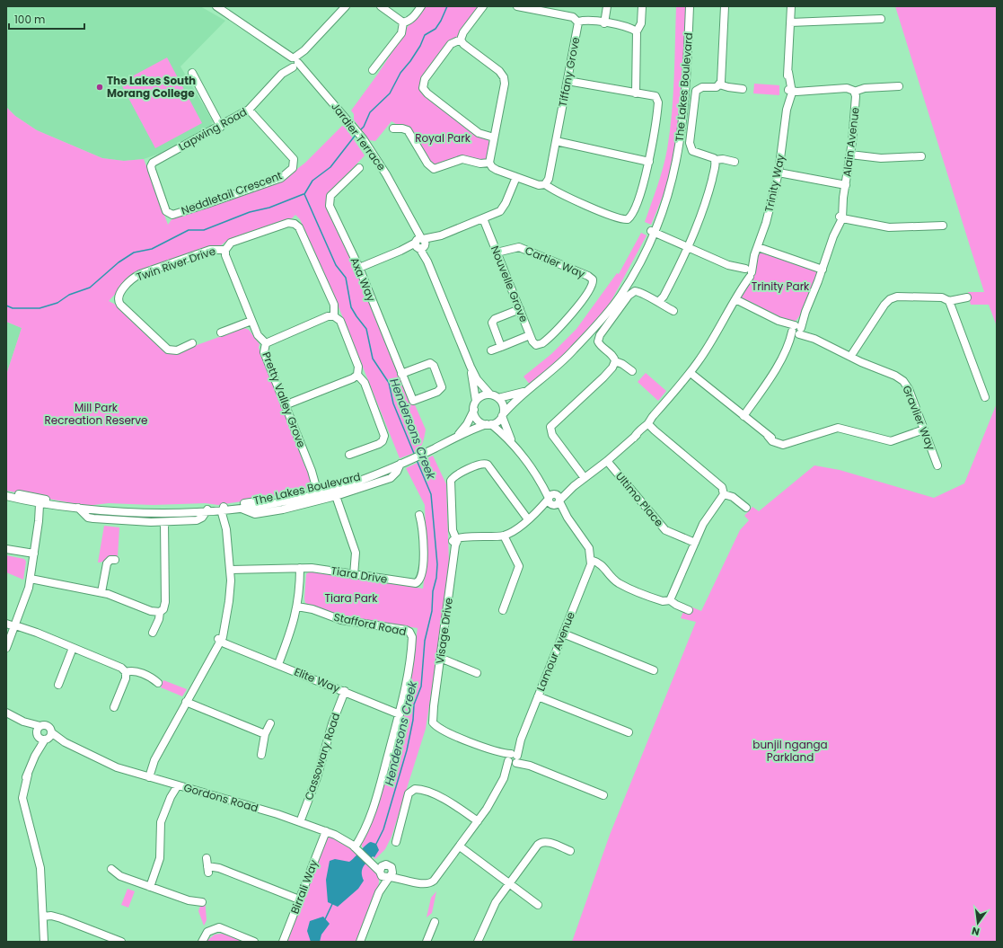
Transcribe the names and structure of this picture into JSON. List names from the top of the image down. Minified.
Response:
{"streets":{"street":["Tiffany Grove","The Lakes Boulevard","Lapwing Road","Jardier Terrace","Alain Avenue","Trinity Way","Neddletail Crescent","Cartier Way","Twin River Drive","Axa Way","Nouvelle Grove","Pretty Valley Grove","Gravlier Way","Ultimo Place","Tiara Drive","Stafford Road","Visage Drive","Lamour Avenue","Elite Way","Cassowary Road","Gordons Road","Birrali Way"]},"crossings":[["The Lakes Boulevard","Jardier Terrace"],["The Lakes Boulevard","Pretty Valley Grove"],["Lapwing Road","Jardier Terrace"],["Lapwing Road","Neddletail Crescent"],["Alain Avenue","Trinity Way"],["Alain Avenue","Gravlier Way"],["Trinity Way","Gravlier Way"],["Trinity Way","Ultimo Place"],["Trinity Way","Visage Drive"],["Cartier Way","Nouvelle Grove"],["Twin River Drive","Pretty Valley Grove"],["Stafford Road","Elite Way"],["Stafford Road","Gordons Road"],["Visage Drive","Lamour Avenue"],["Lamour Avenue","Gordons Road"],["Elite Way","Cassowary Road"],["Cassowary Road","Gordons Road"],["Gordons Road","Birrali Way"]],"water":["Hendersons Creek"],"parks":["Royal Park","Trinity Park","Mill Park Recreation Reserve","Tiara Park","bunjil nganga Parkland"],"places":["The Lakes South Morang College"],"scale_bar":"100 m","north":"bottom"}
